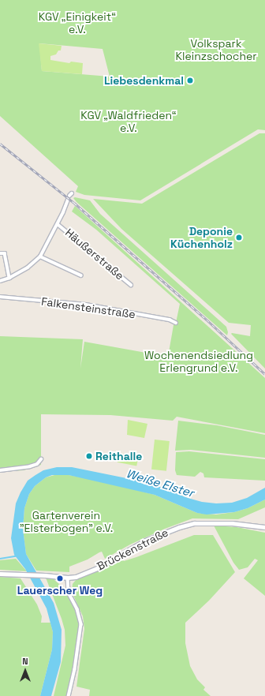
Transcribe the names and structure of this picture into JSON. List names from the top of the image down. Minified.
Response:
{"streets":{"main road":["Brückenstraße"],"street":["Häußerstraße","Falkensteinstraße"]},"water":["Weiße Elster"],"parks":["KGV „Einigkeit“ e.V.","Volkspark Kleinzschocher","KGV „Waldfrieden“ e.V.","Wochenendsiedlung Erlengrund e.V.","Gartenverein \"Elsterbogen\" e.V."],"places":["Liebesdenkmal","Deponie Küchenholz","Reithalle","Lauerscher Weg"],"north":"top"}
